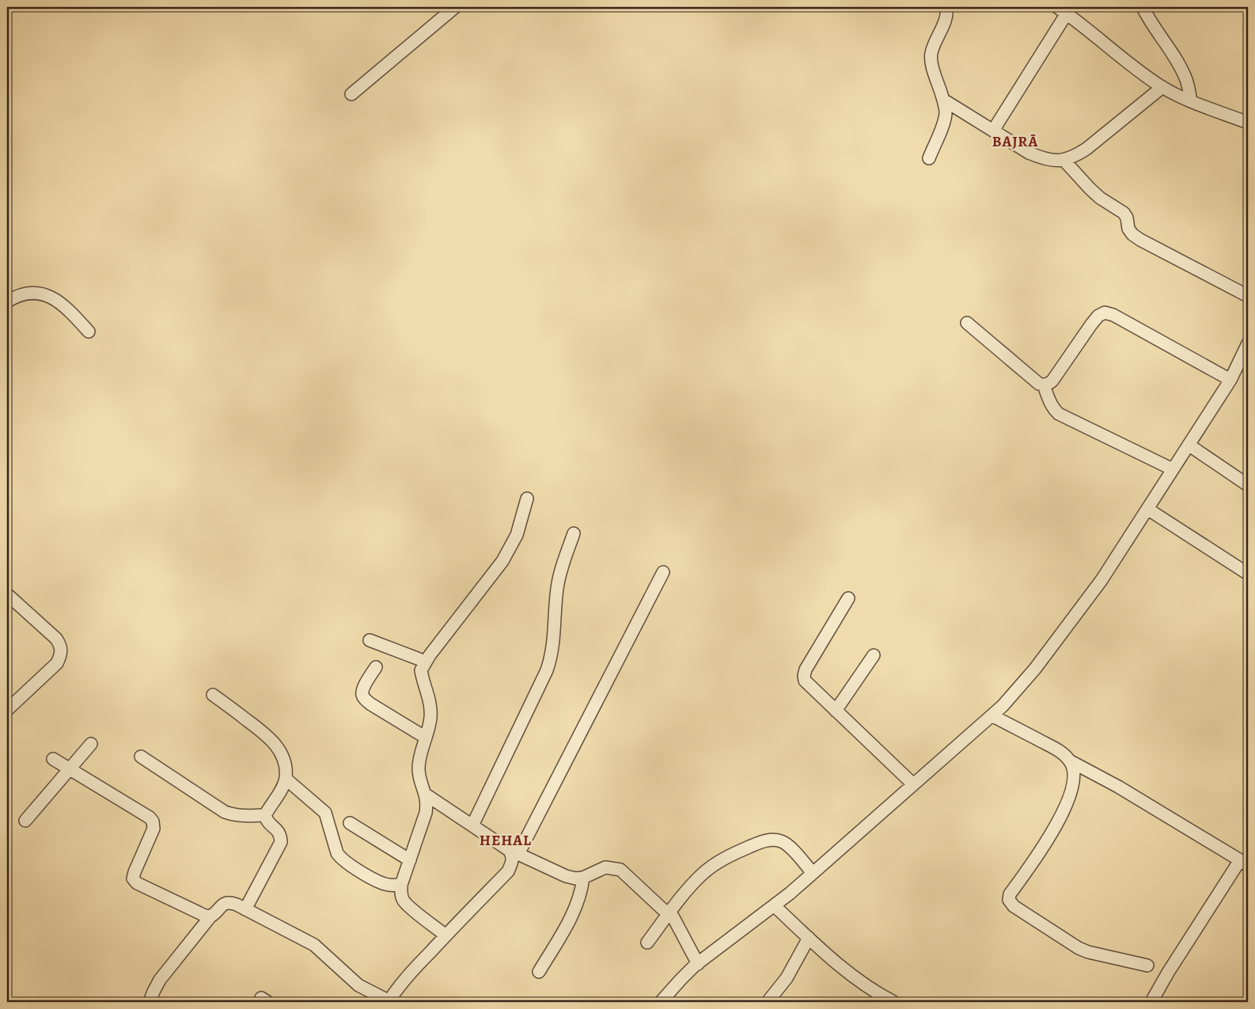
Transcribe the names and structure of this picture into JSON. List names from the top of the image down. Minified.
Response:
{"districts":["BAJRĀ","HEHAL"]}
